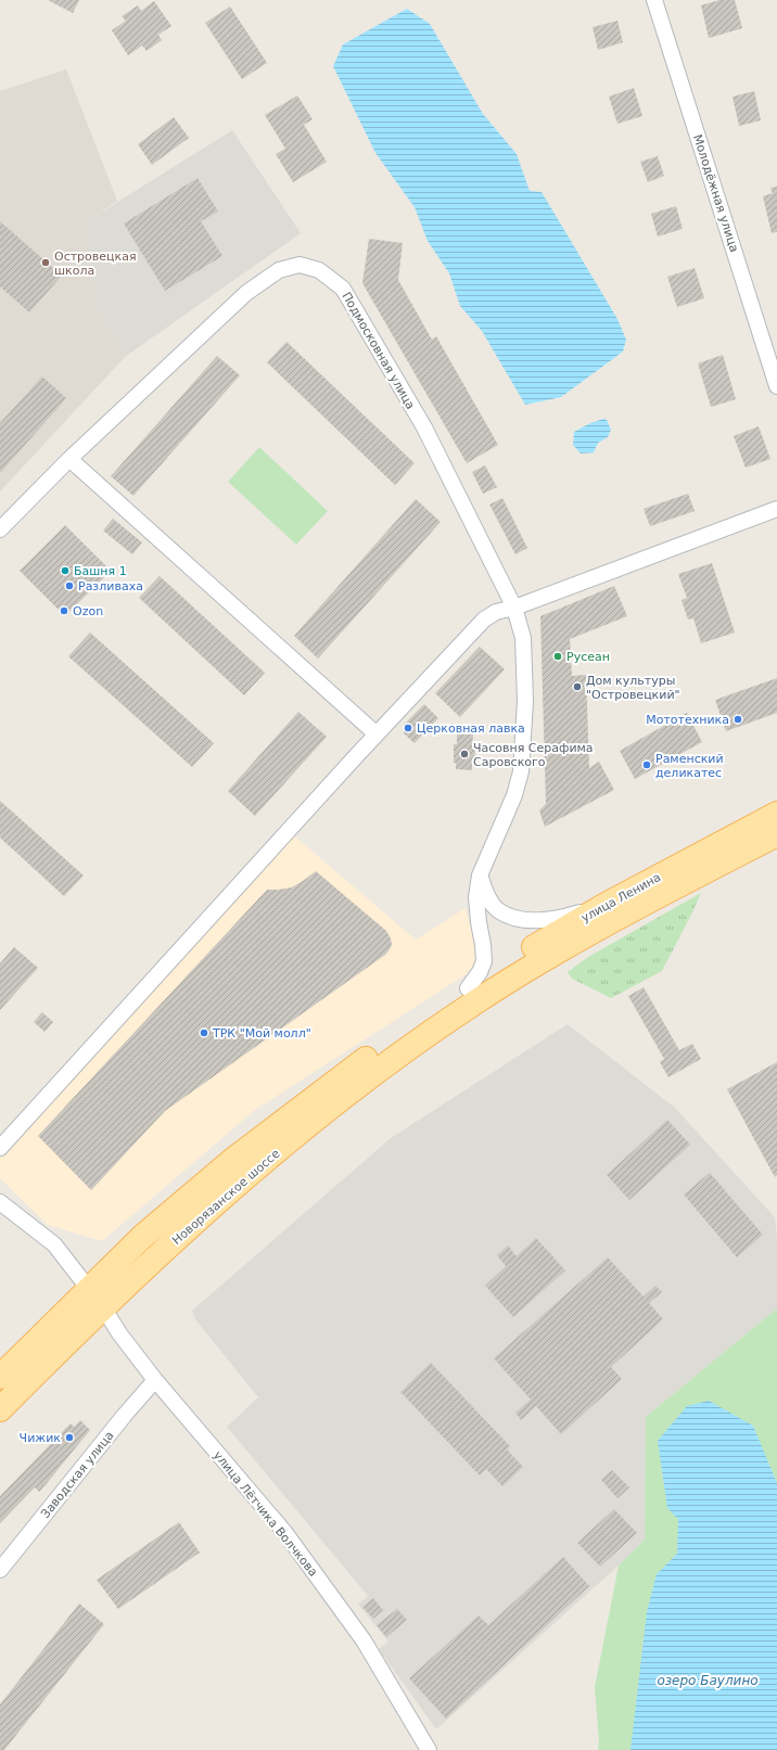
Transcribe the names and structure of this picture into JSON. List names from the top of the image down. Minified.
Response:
{"streets":{"main road":["улица Ленина","Новорязанское шоссе"],"street":["Молодёжная улица","Подмосковная улица","Заводская улица","улица Лётчика Волчкова"]},"crossings":[["Подмосковная улица","улица Ленина"],["Подмосковная улица","Новорязанское шоссе"],["улица Ленина","Новорязанское шоссе"],["Новорязанское шоссе","улица Лётчика Волчкова"],["Заводская улица","улица Лётчика Волчкова"]],"water":["озеро Баулино"],"places":["Островецкая школа","Башня 1","Разливаха","Ozon","Русеан","Дом культуры \"Островецкий\"","Мототехника","Церковная лавка","Часовня Серафима Саровского","Раменский деликатес","ТРК \"Мой молл\"","Чижик"]}
